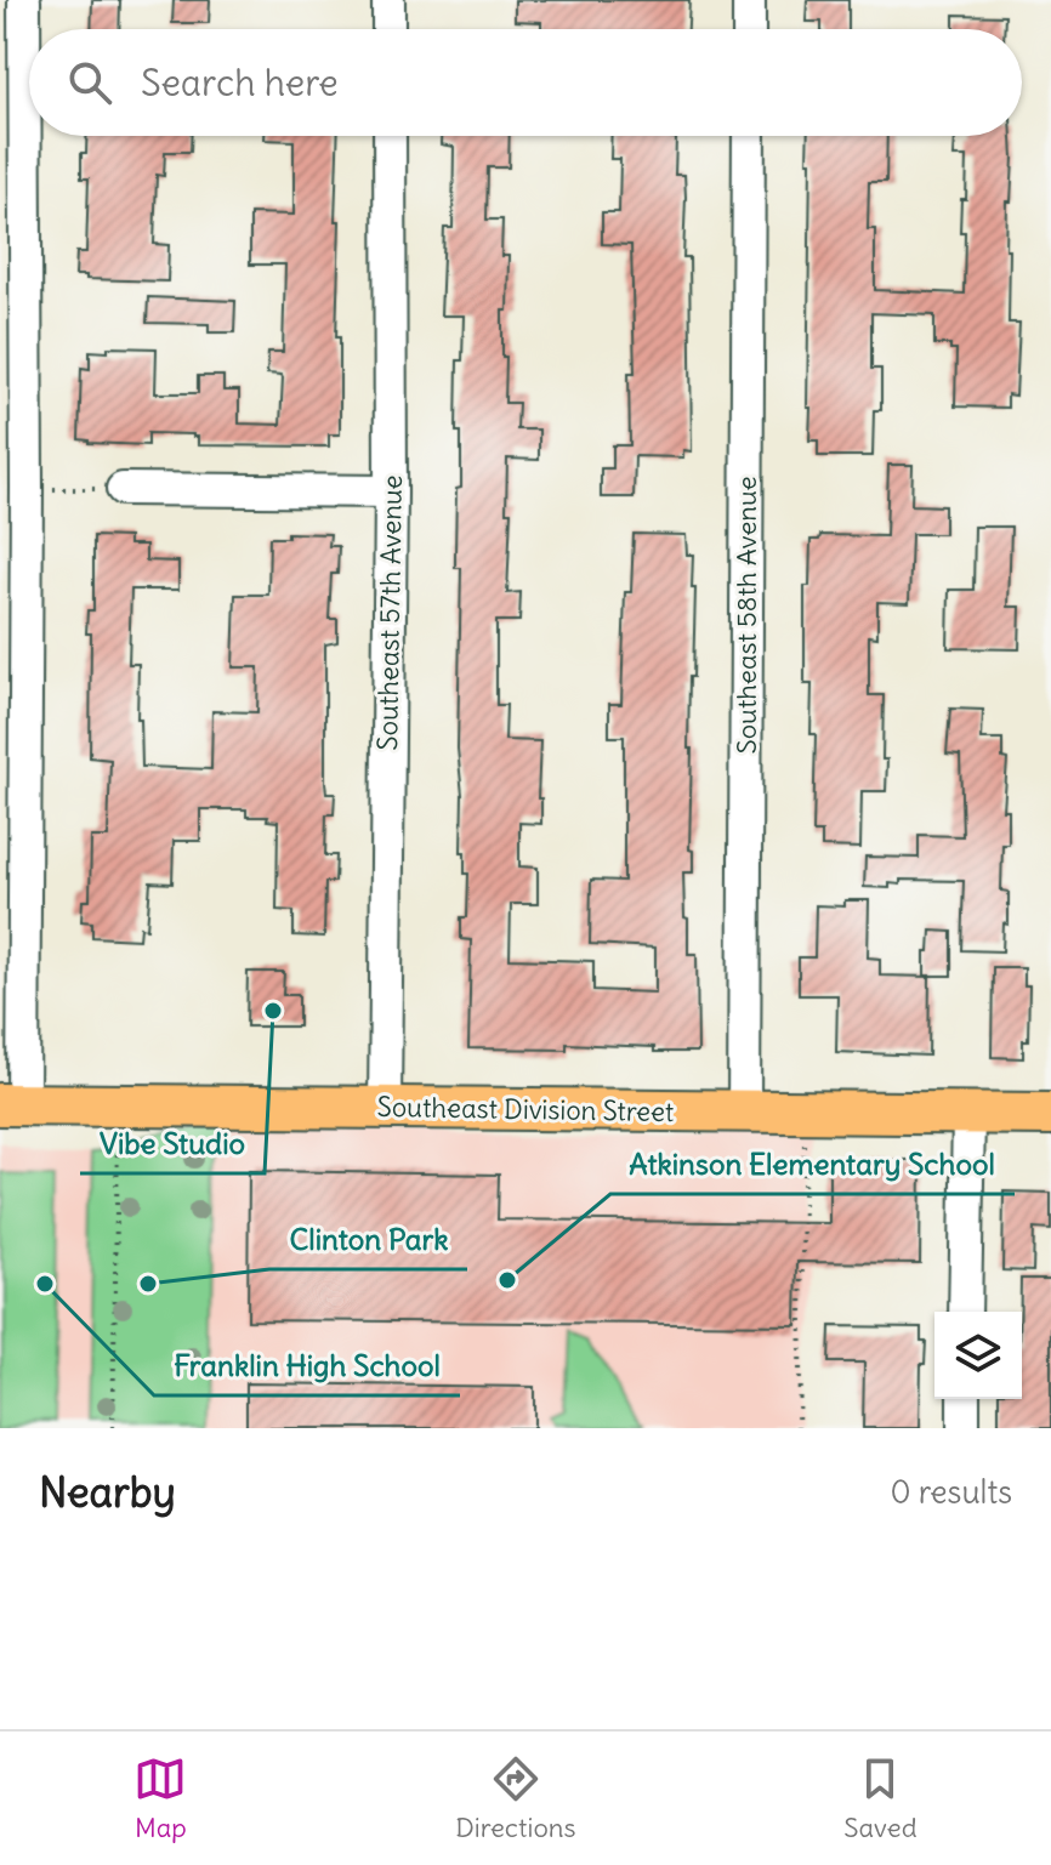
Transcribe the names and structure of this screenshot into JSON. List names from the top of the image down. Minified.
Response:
{"streets":{"main road":["Southeast Division Street"],"street":["Southeast 57th Avenue","Southeast 58th Avenue"]},"crossings":[["Southeast 57th Avenue","Southeast Division Street"],["Southeast 58th Avenue","Southeast Division Street"]],"places":["Vibe Studio","Atkinson Elementary School","Franklin High School","Clinton Park"],"page":{"search":"Search here","heading":["Nearby","0 results"],"nav":["Map","Directions","Saved"]}}
